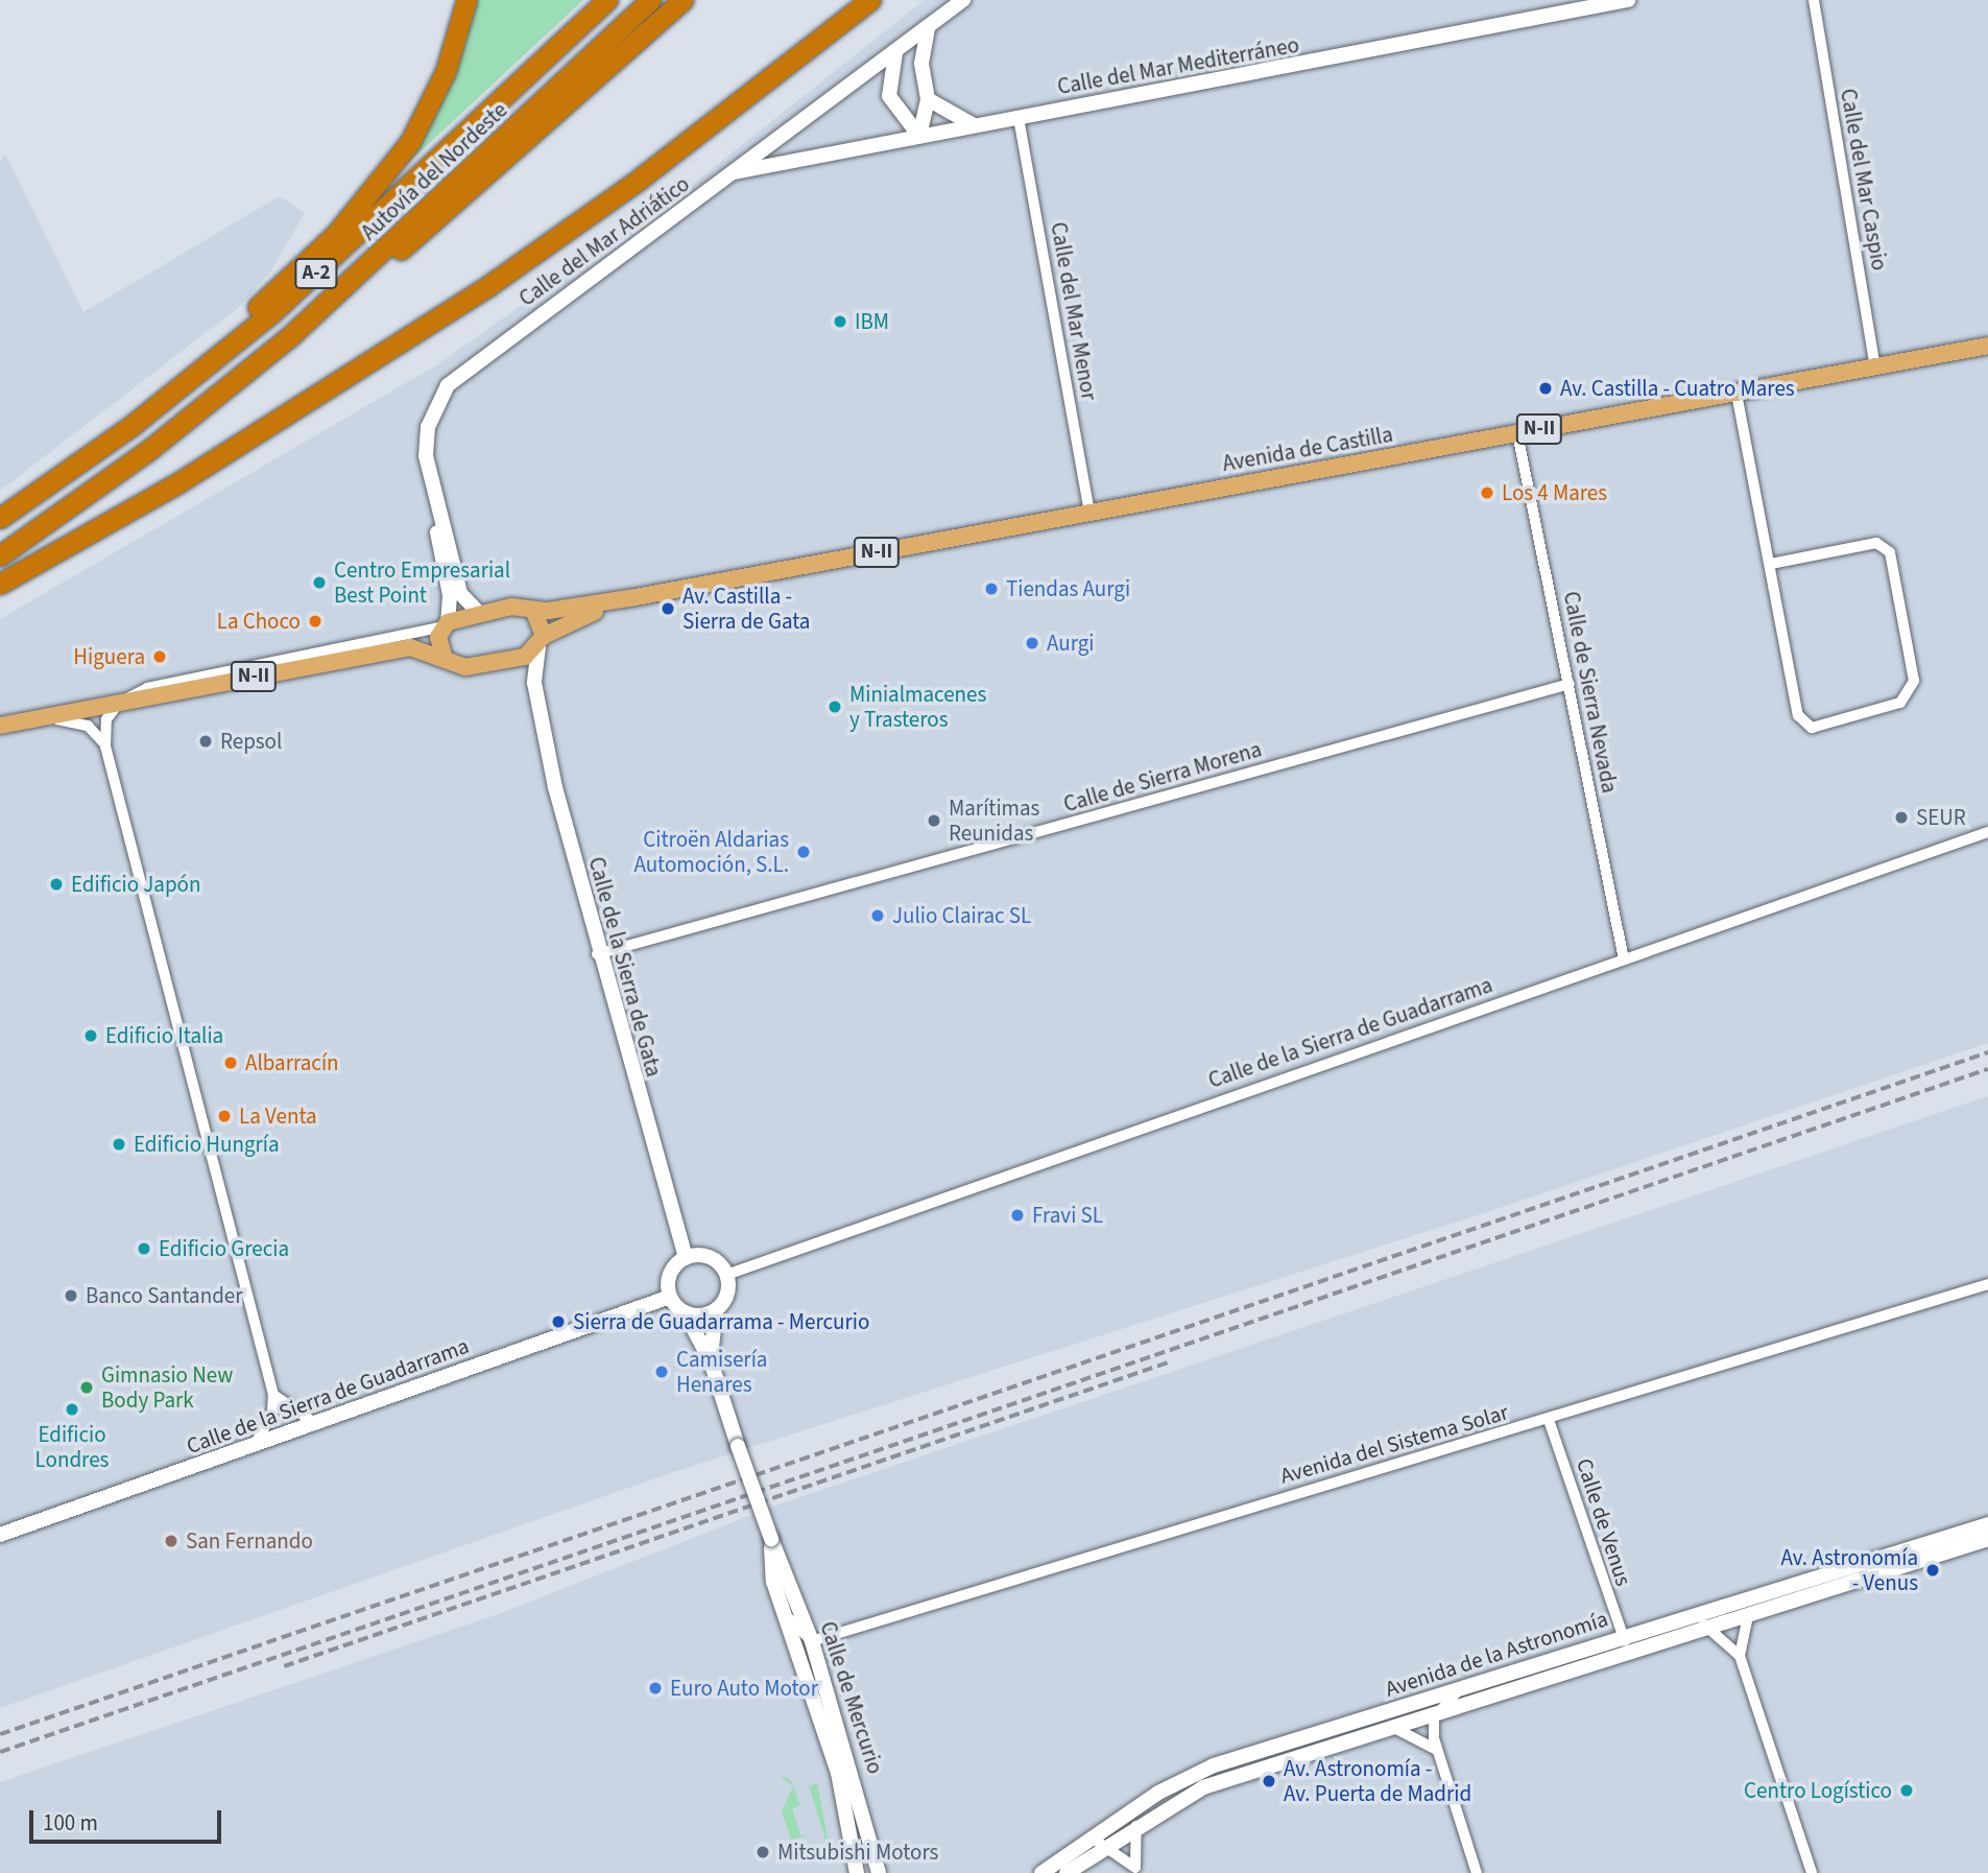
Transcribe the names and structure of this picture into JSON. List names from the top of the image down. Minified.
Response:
{"streets":{"highway":["Autovía del Nordeste","A-2"],"main road":["N-II","Avenida de Castilla"],"street":["Calle del Mar Mediterráneo","Calle del Mar Caspio","Calle del Mar Adriático","Calle del Mar Menor","Calle de Sierra Nevada","Calle de Sierra Morena","Calle de la Sierra de Gata","Calle de la Sierra de Guadarrama","Avenida del Sistema Solar","Calle de Venus","Avenida de la Astronomía","Calle de Mercurio"]},"crossings":[["Calle del Mar Mediterráneo","Calle del Mar Adriático"],["Calle del Mar Mediterráneo","Calle del Mar Menor"],["Calle del Mar Caspio","Avenida de Castilla"],["Calle del Mar Adriático","N-II"],["Calle del Mar Menor","Avenida de Castilla"],["N-II","Avenida de Castilla"],["N-II","Calle de la Sierra de Gata"],["Avenida de Castilla","Calle de Sierra Nevada"],["Avenida de Castilla","Calle de la Sierra de Gata"],["Calle de Sierra Nevada","Calle de Sierra Morena"],["Calle de Sierra Nevada","Calle de la Sierra de Guadarrama"],["Calle de Sierra Morena","Calle de la Sierra de Gata"],["Calle de la Sierra de Gata","Calle de la Sierra de Guadarrama"],["Avenida del Sistema Solar","Calle de Venus"],["Avenida del Sistema Solar","Calle de Mercurio"],["Calle de Venus","Avenida de la Astronomía"]],"places":["IBM","Av. Castilla - Cuatro Mares","Los 4 Mares","Centro Empresarial Best Point","Tiendas Aurgi","Av. Castilla - Sierra de Gata","La Choco","Aurgi","Higuera","Minialmacenes y Trasteros","Repsol","SEUR","Marítimas Reunidas","Citroën Aldarias Automoción, S.L.","Edificio Japón","Julio Clairac SL","Edificio Italia","Albarracín","La Venta","Edificio Hungría","Fravi SL","Edificio Grecia","Banco Santander","Sierra de Guadarrama - Mercurio","Camisería Henares","Gimnasio New Body Park","Edificio Londres","San Fernando","Av. Astronomía - Venus","Euro Auto Motor","Av. Astronomía - Av. Puerta de Madrid","Centro Logístico","Mitsubishi Motors"],"scale_bar":"100 m"}
